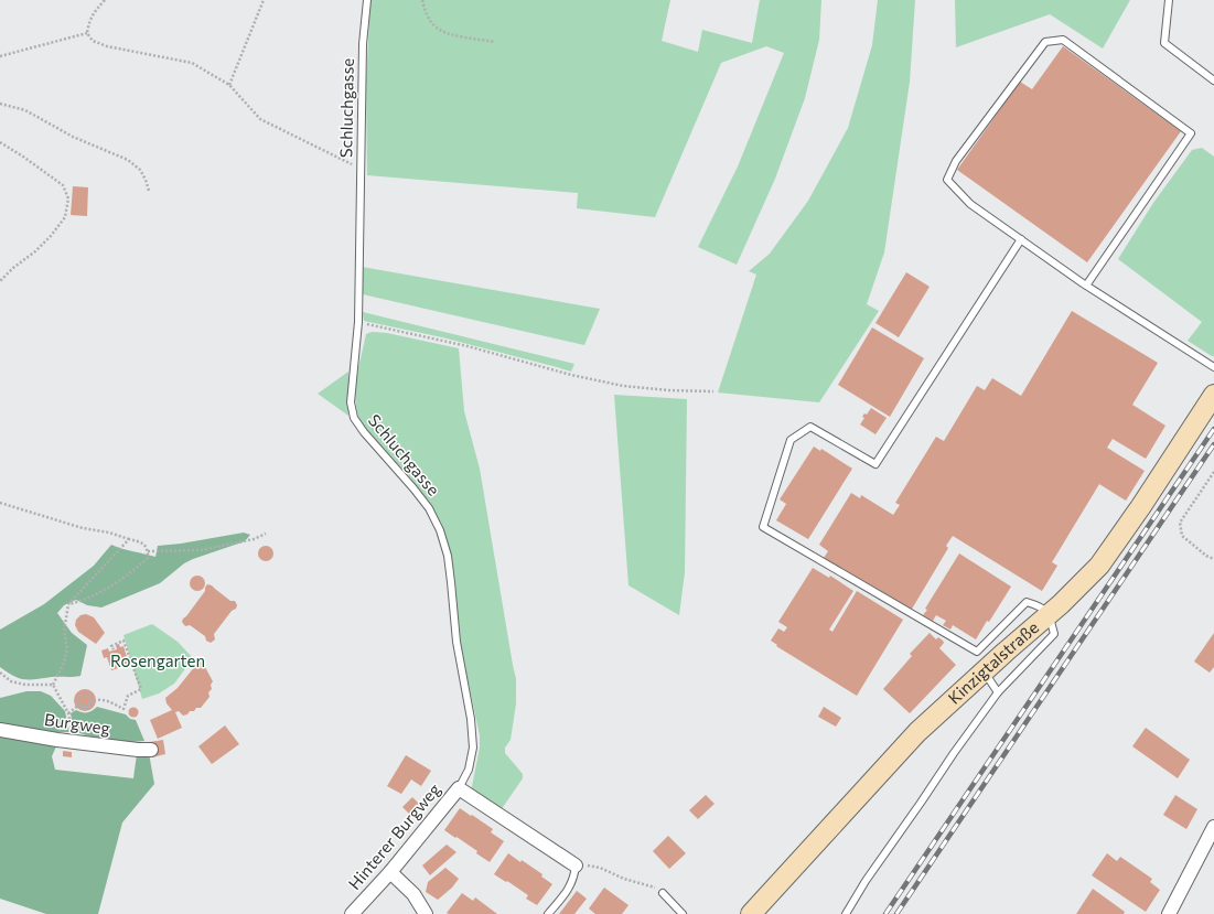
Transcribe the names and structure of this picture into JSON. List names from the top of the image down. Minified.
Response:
{"streets":{"main road":["Kinzigtalstraße"],"street":["Burgweg","Hinterer Burgweg"],"lane":["Schluchgasse"]},"crossings":[["Schluchgasse","Hinterer Burgweg"]],"parks":["Rosengarten"]}
